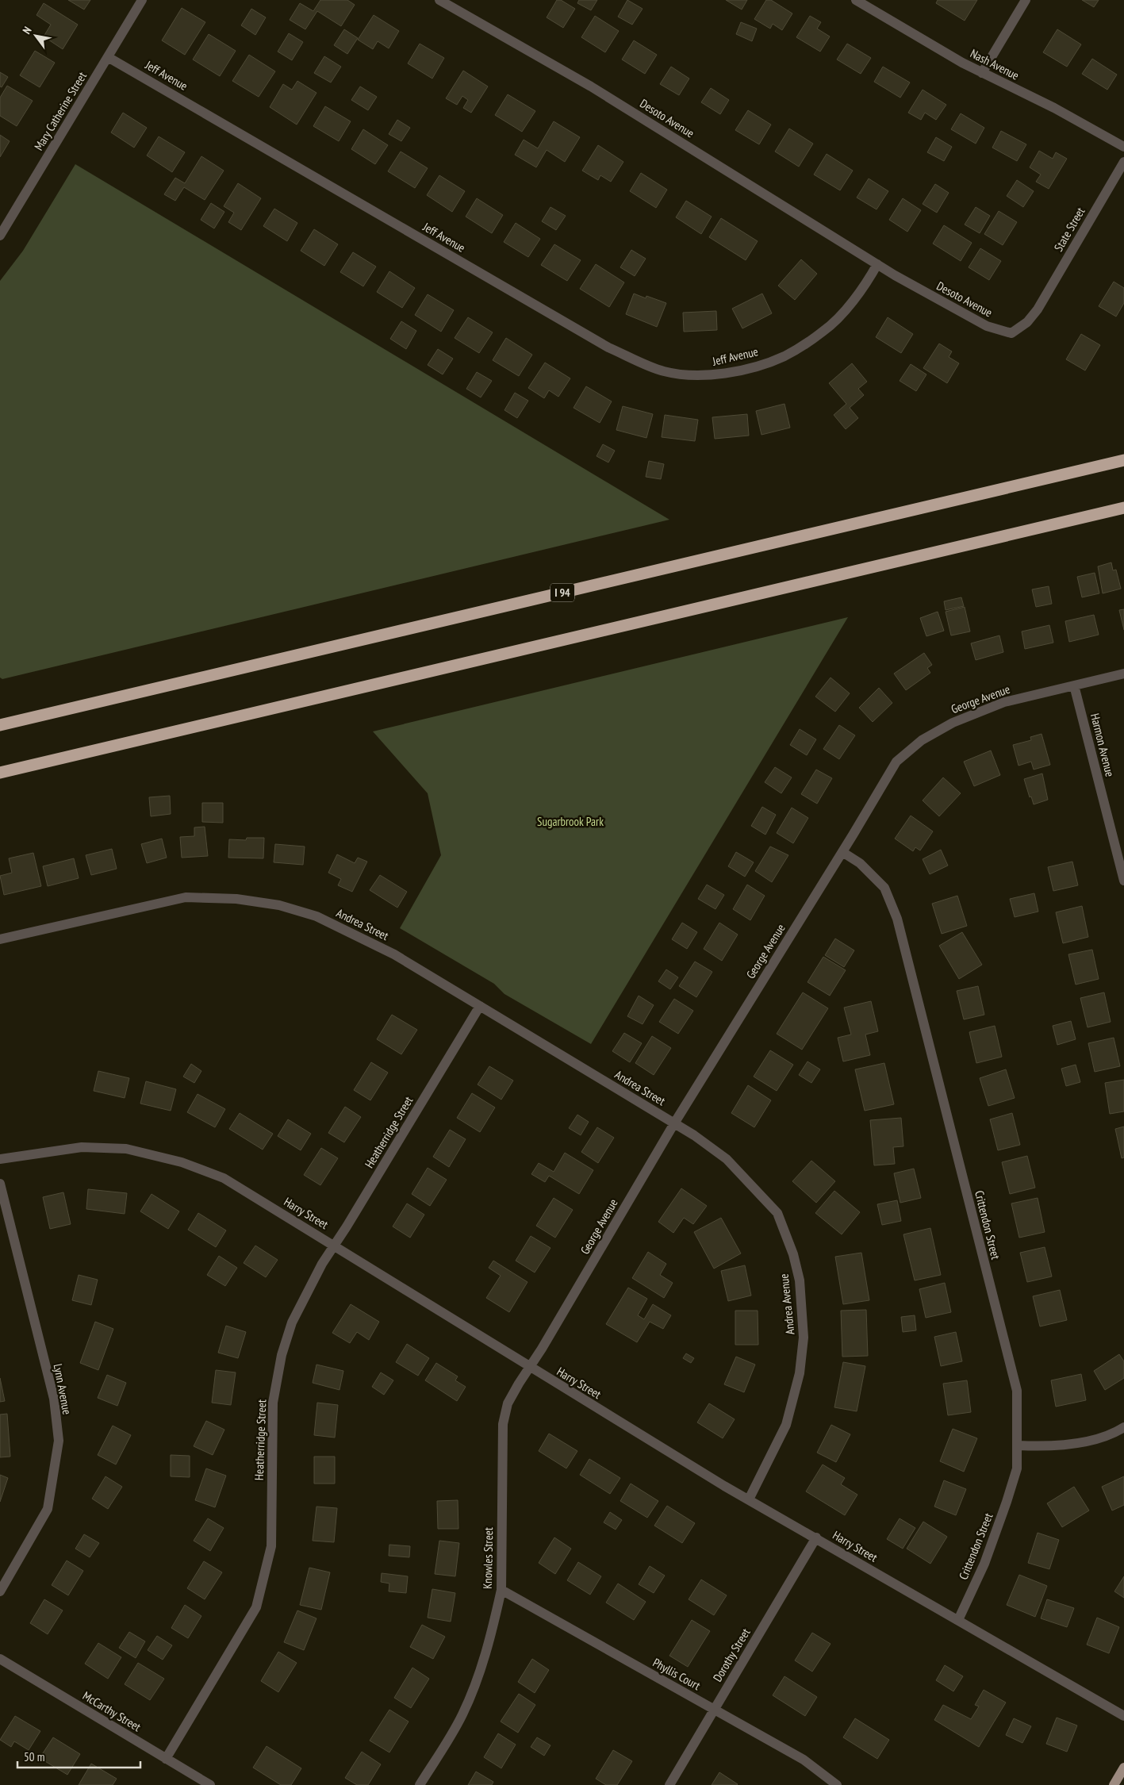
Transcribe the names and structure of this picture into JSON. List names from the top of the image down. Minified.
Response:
{"streets":{"highway":["I 94"],"street":["Nash Avenue","Jeff Avenue","Mary Catherine Street","Desoto Avenue","State Street","George Avenue","Harmon Avenue","Andrea Street","Heatherridge Street","Harry Street","Crittendon Street","Andrea Avenue","Lynn Avenue","Knowles Street","Dorothy Street","Phyllis Court","McCarthy Street"]},"crossings":[["Jeff Avenue","Mary Catherine Street"],["Jeff Avenue","Desoto Avenue"],["Desoto Avenue","State Street"],["George Avenue","Harmon Avenue"],["George Avenue","Andrea Street"],["George Avenue","Harry Street"],["George Avenue","Crittendon Street"],["George Avenue","Andrea Avenue"],["George Avenue","Knowles Street"],["Andrea Street","Heatherridge Street"],["Andrea Street","Andrea Avenue"],["Heatherridge Street","Harry Street"],["Heatherridge Street","McCarthy Street"],["Harry Street","Crittendon Street"],["Harry Street","Andrea Avenue"],["Harry Street","Knowles Street"],["Harry Street","Dorothy Street"],["Knowles Street","Phyllis Court"],["Dorothy Street","Phyllis Court"]],"parks":["Sugarbrook Park"],"scale_bar":"50 m","north":"top left"}
